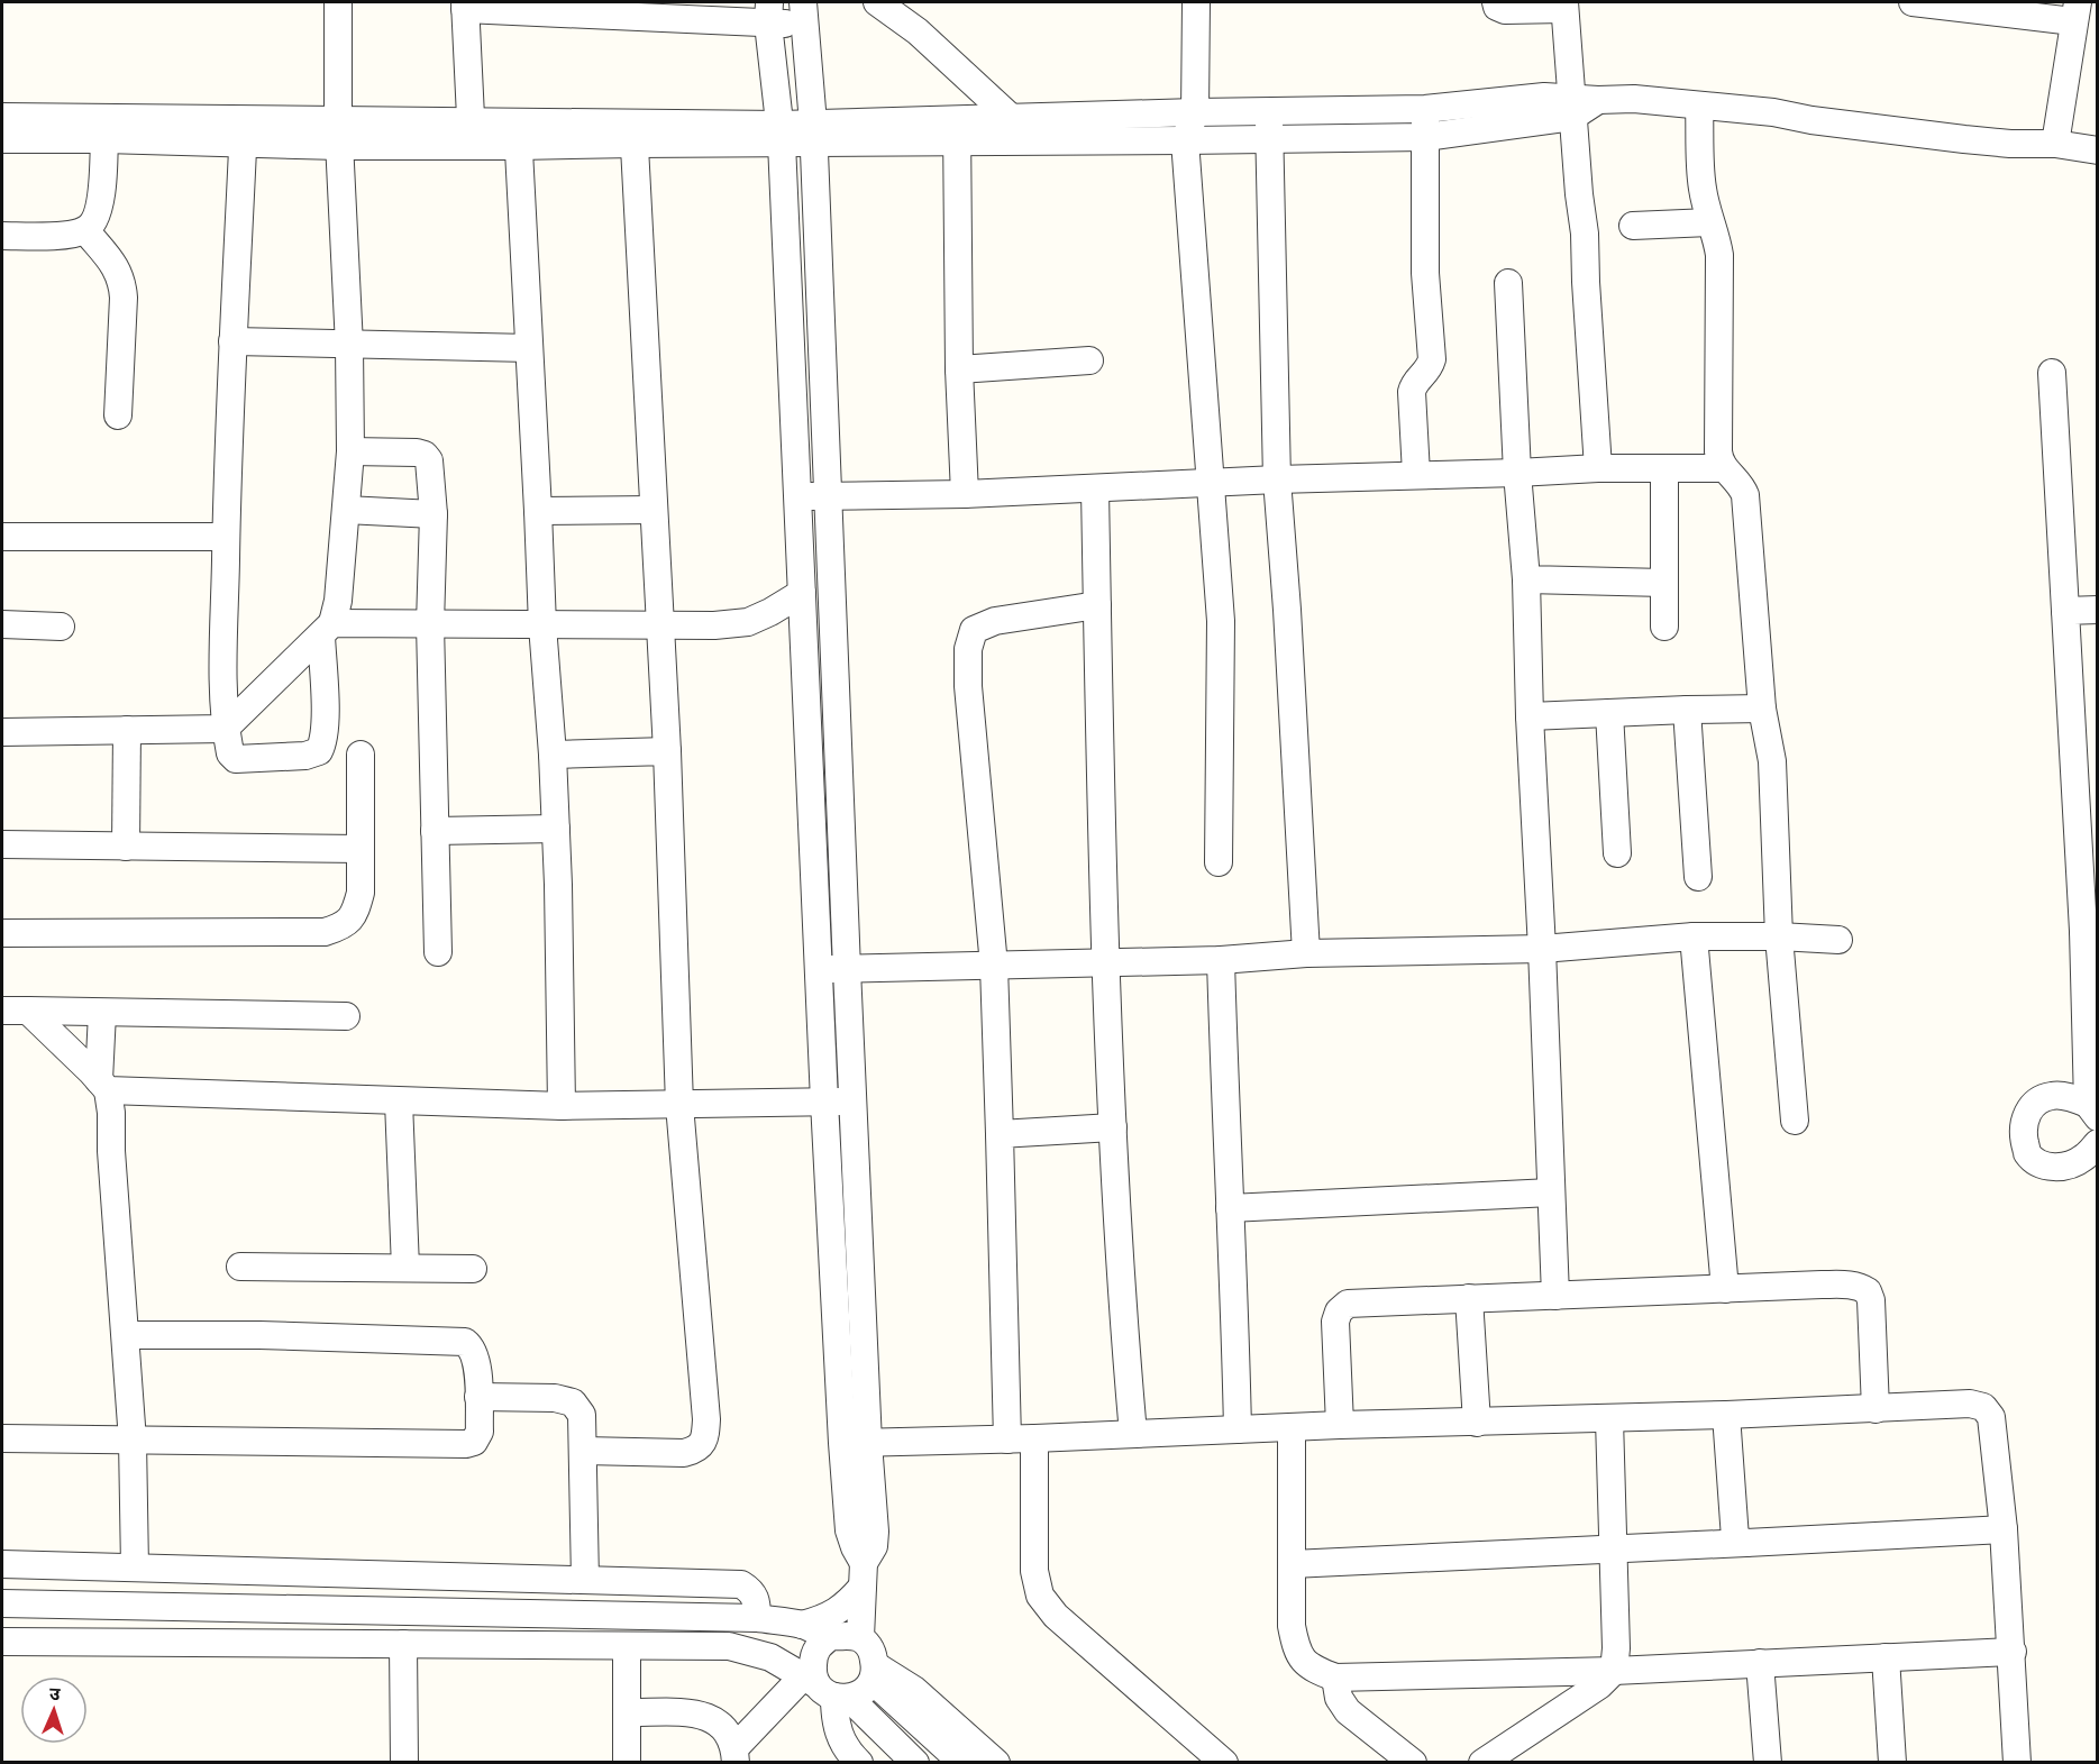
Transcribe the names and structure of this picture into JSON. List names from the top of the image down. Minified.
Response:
{"north":"top"}
